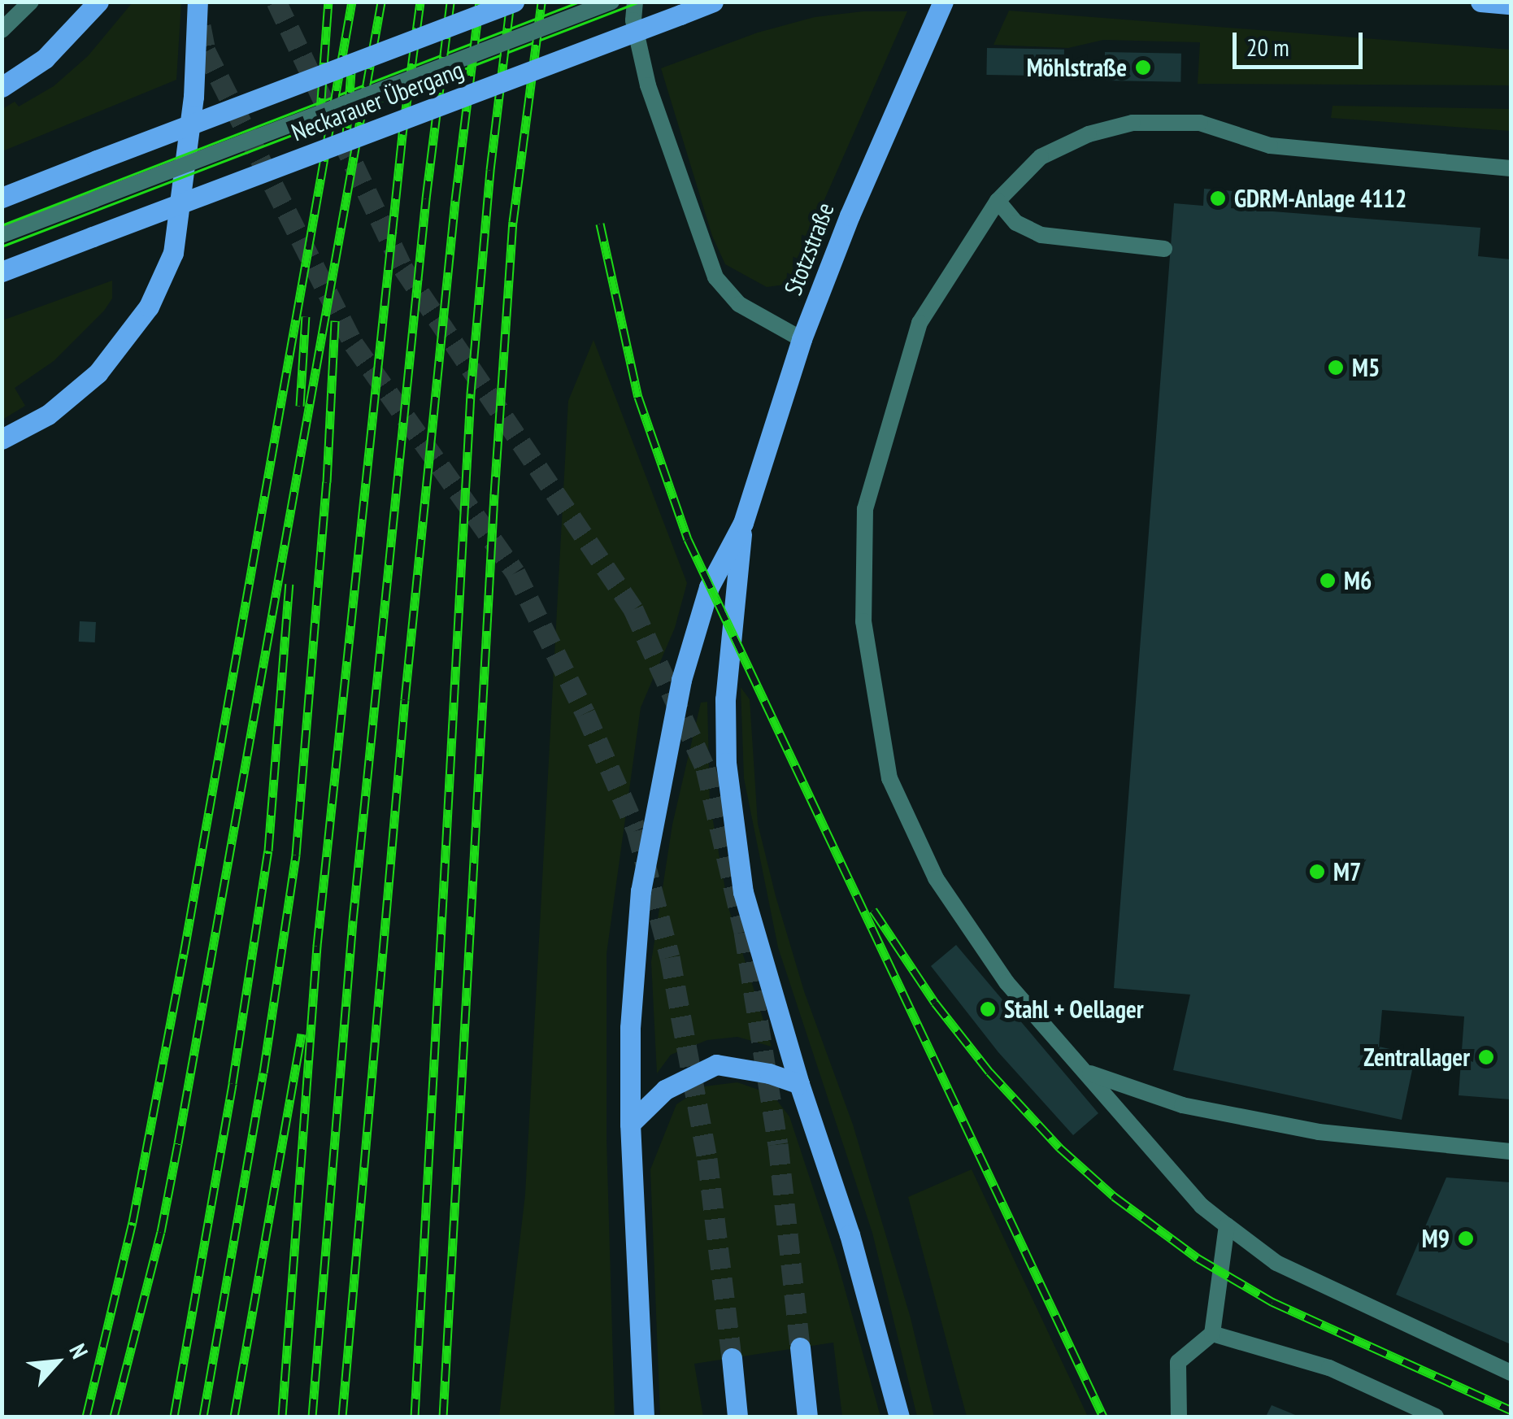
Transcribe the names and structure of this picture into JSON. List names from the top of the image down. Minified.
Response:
{"streets":{"main road":["Neckarauer Übergang","Stotzstraße"]},"places":["Möhlstraße","GDRM-Anlage 4112","M5","M6","M7","Stahl + Oellager","Zentrallager","M9"],"scale_bar":"20 m","north":"top right"}
